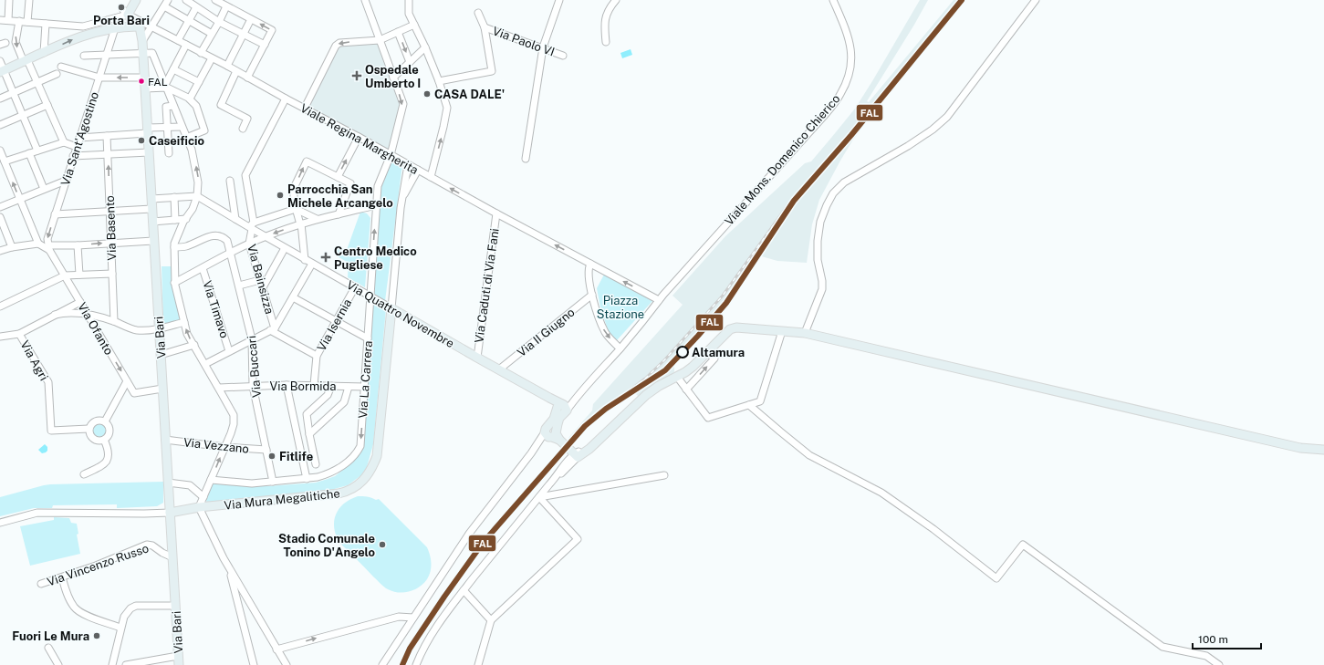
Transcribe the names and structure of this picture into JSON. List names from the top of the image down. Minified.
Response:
{"streets":{"main road":["Via Quattro Novembre","Via Bari","Via Mura Megalitiche"],"street":["Via Paolo VI","Via Sant'Agostino","Viale Regina Margherita","Viale Mons. Domenico Chierico","Via Basento","Via Bainsizza","Via Caduti di Via Fani","Via Timavo","Via Isernia","Via Ofanto","Via II Giugno","Via Agri","Via Buccari","Via La Carrera","Via Bormida","Via Vezzano","Via Vincenzo Russo"]},"crossings":[["Via Sant'Agostino","Via Ofanto"],["Viale Regina Margherita","Via Caduti di Via Fani"],["Viale Regina Margherita","Via La Carrera"],["Viale Regina Margherita","Via Mura Megalitiche"],["Viale Mons. Domenico Chierico","Via Quattro Novembre"],["Via Bainsizza","Via Quattro Novembre"],["Via Caduti di Via Fani","Via Quattro Novembre"],["Via Quattro Novembre","Via Isernia"],["Via Quattro Novembre","Via II Giugno"],["Via Quattro Novembre","Via La Carrera"],["Via Quattro Novembre","Via Mura Megalitiche"],["Via Isernia","Via Bormida"],["Via Ofanto","Via Bari"],["Via Bari","Via Vezzano"],["Via Bari","Via Mura Megalitiche"],["Via Bari","Via Vincenzo Russo"],["Via Buccari","Via La Carrera"],["Via Buccari","Via Bormida"],["Via Buccari","Via Vezzano"],["Via La Carrera","Via Bormida"]],"one_way":["Via Ofanto"],"parks":["Piazza Stazione"],"places":{"other":["Porta Bari","FAL","CASA DALE'","Caseificio","Parrocchia San Michele Arcangelo","Altamura","Fitlife","Stadio Comunale Tonino D'Angelo","Fuori Le Mura"],"health":["Ospedale Umberto I","Centro Medico Pugliese"]},"lines":["transit line FAL"],"scale_bar":"100 m"}
